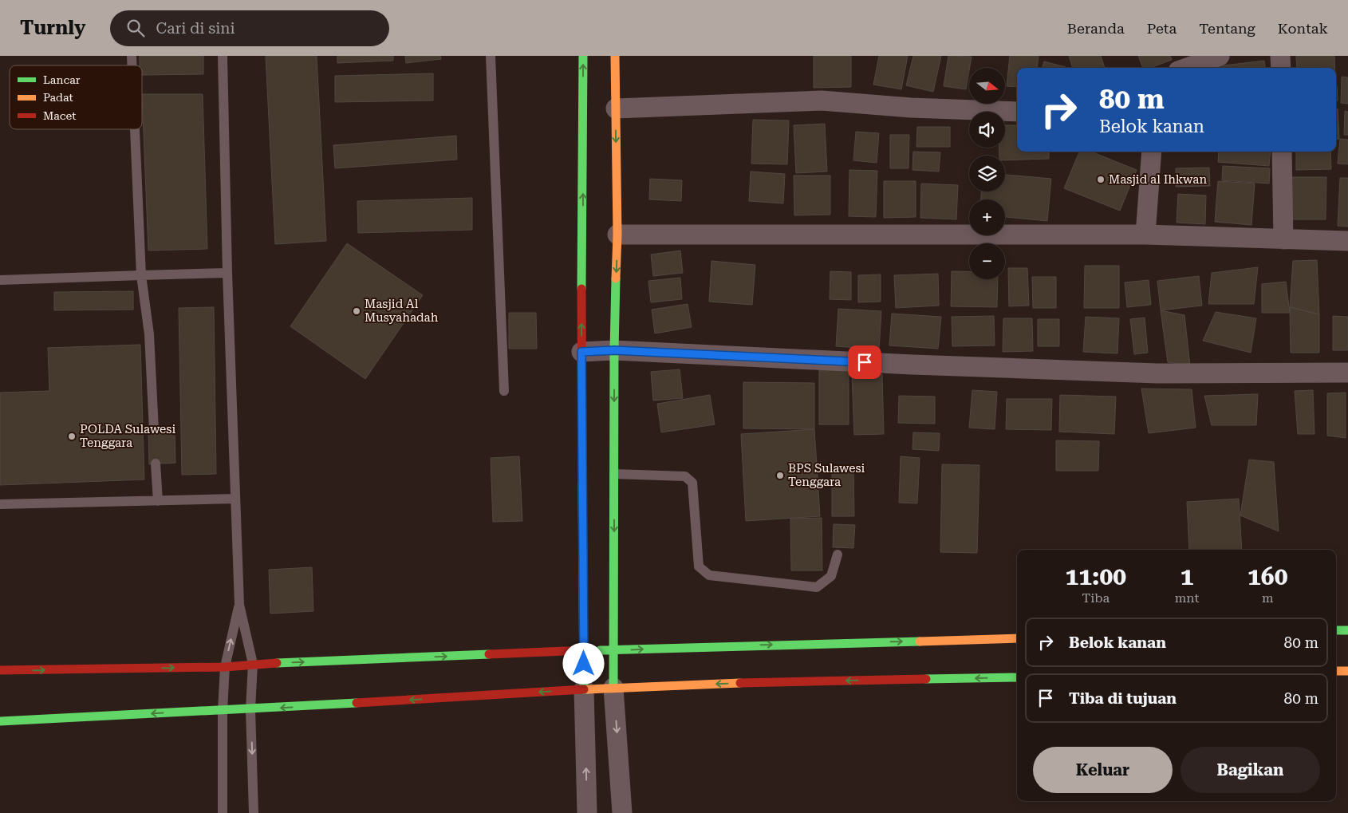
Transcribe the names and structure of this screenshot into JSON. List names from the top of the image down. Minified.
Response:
{"places":["Masjid al Ihkwan","Masjid Al Musyahadah","POLDA Sulawesi Tenggara","BPS Sulawesi Tenggara"],"legend":["Lancar","Padat","Macet"],"north":"right","page":{"header":"Turnly","search":"Cari di sini","nav":["Beranda","Peta","Tentang","Kontak"],"map_buttons":["+","−"],"turn":["80 m","Belok kanan"],"eta":["11:00","Tiba","1","mnt","160","m"],"list":[{"name":"Belok kanan","value":"80 m"},{"name":"Tiba di tujuan","value":"80 m"}],"buttons":["Keluar","Bagikan"]}}
